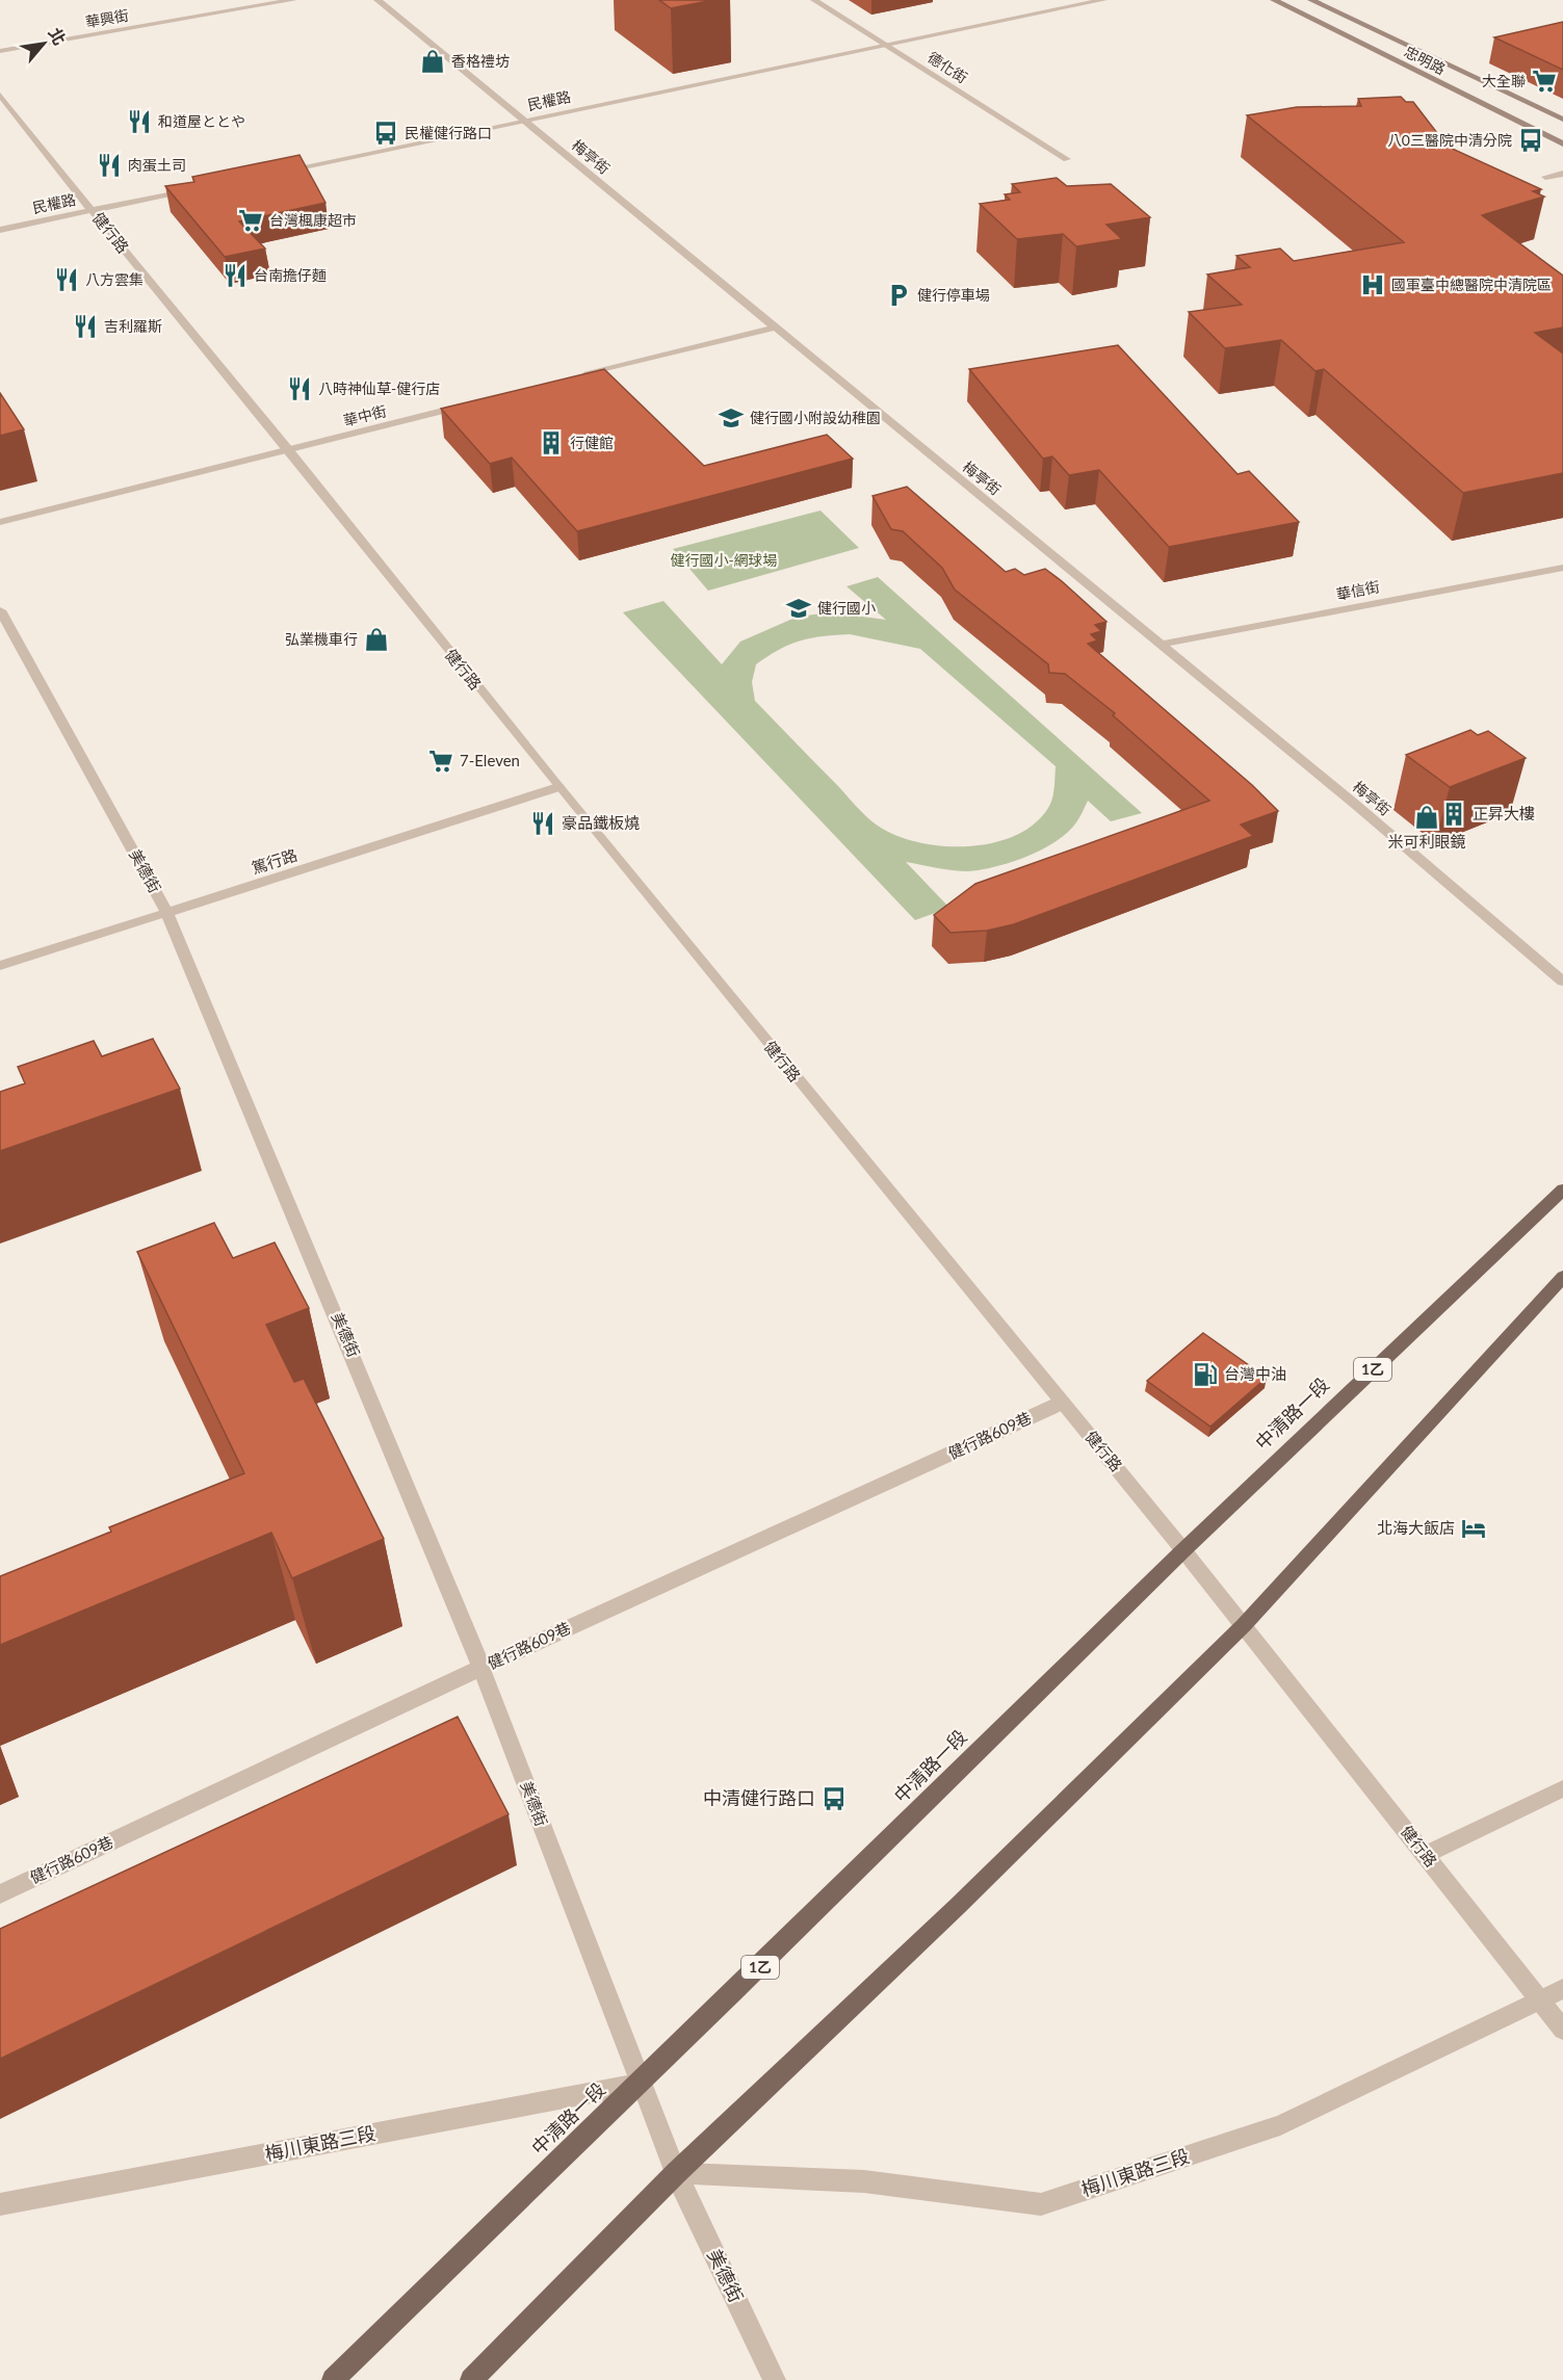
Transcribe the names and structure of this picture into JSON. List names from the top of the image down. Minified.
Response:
{"streets":{"main road":["忠明路","1乙","中清路一段"],"street":["華興街","德化街","民權路","梅亭街","健行路","華中街","華信街","篤行路","美德街","健行路609巷","梅川東路三段"]},"crossings":[["德化街","民權路"],["民權路","梅亭街"],["民權路","健行路"],["梅亭街","華信街"],["健行路","華中街"],["健行路","篤行路"],["健行路","中清路一段"],["健行路","健行路609巷"],["健行路","梅川東路三段"],["篤行路","美德街"],["美德街","中清路一段"],["美德街","健行路609巷"],["美德街","梅川東路三段"],["中清路一段","梅川東路三段"]],"parks":["健行國小-網球場"],"places":{"shop":["香格禮坊","弘業機車行","米可利眼鏡"],"supermarket":["大全聯","台灣楓康超市","7-Eleven"],"restaurant":["和道屋ととや","肉蛋土司","台南擔仔麵","八方雲集","吉利羅斯","八時神仙草-健行店","豪品鐵板燒"],"bus stop":["民權健行路口","八0三醫院中清分院","中清健行路口"],"hospital":["國軍臺中總醫院中清院區"],"parking":["健行停車場"],"school or university":["健行國小附設幼稚園","健行國小"],"building":["行健館","正昇大樓"],"fuel station":["台灣中油"],"hotel":["北海大飯店"]},"north":"top right"}
